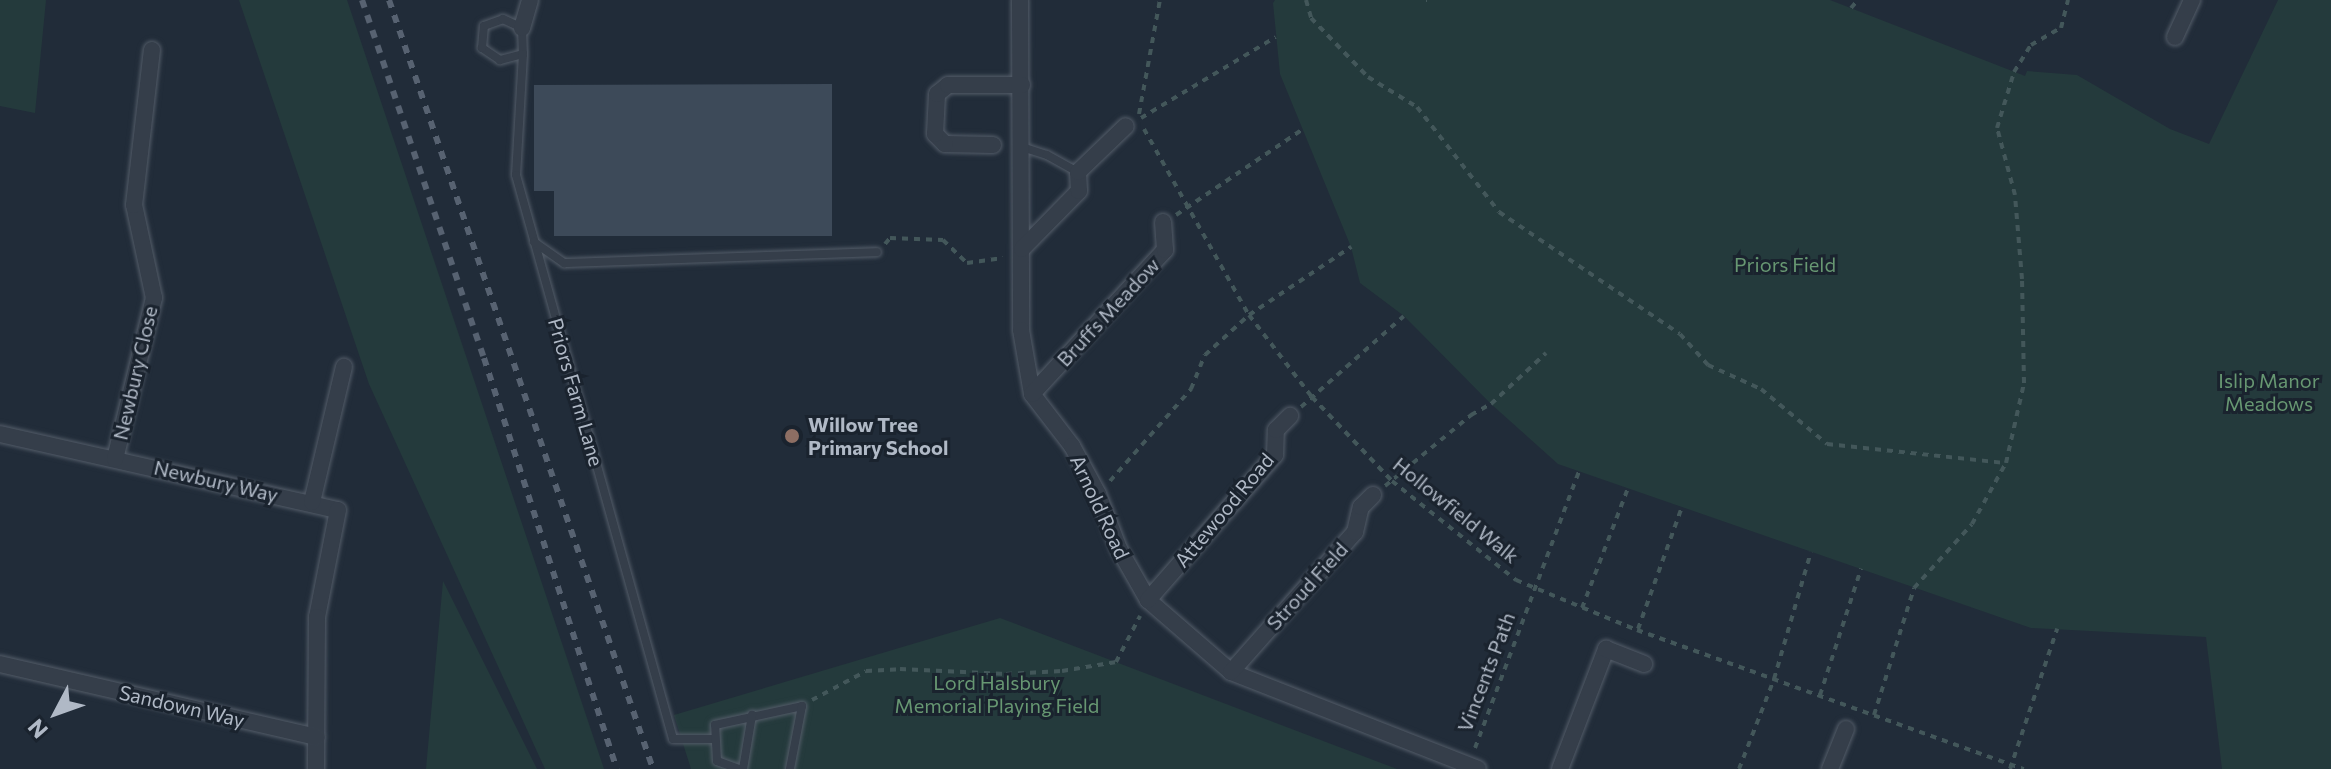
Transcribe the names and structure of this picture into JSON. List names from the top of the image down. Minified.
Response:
{"streets":{"street":["Bruffs Meadow","Newbury Close","Priors Farm Lane","Newbury Way","Arnold Road","Attewood Road","Stroud Field","Sandown Way"],"path":["Hollowfield Walk","Vincents Path"]},"crossings":[["Bruffs Meadow","Arnold Road"],["Newbury Close","Newbury Way"],["Newbury Way","Sandown Way"],["Arnold Road","Attewood Road"],["Arnold Road","Stroud Field"],["Arnold Road","Vincents Path"],["Hollowfield Walk","Vincents Path"]],"parks":["Priors Field","Islip Manor Meadows","Lord Halsbury Memorial Playing Field"],"places":["Willow Tree Primary School"],"north":"bottom left"}
